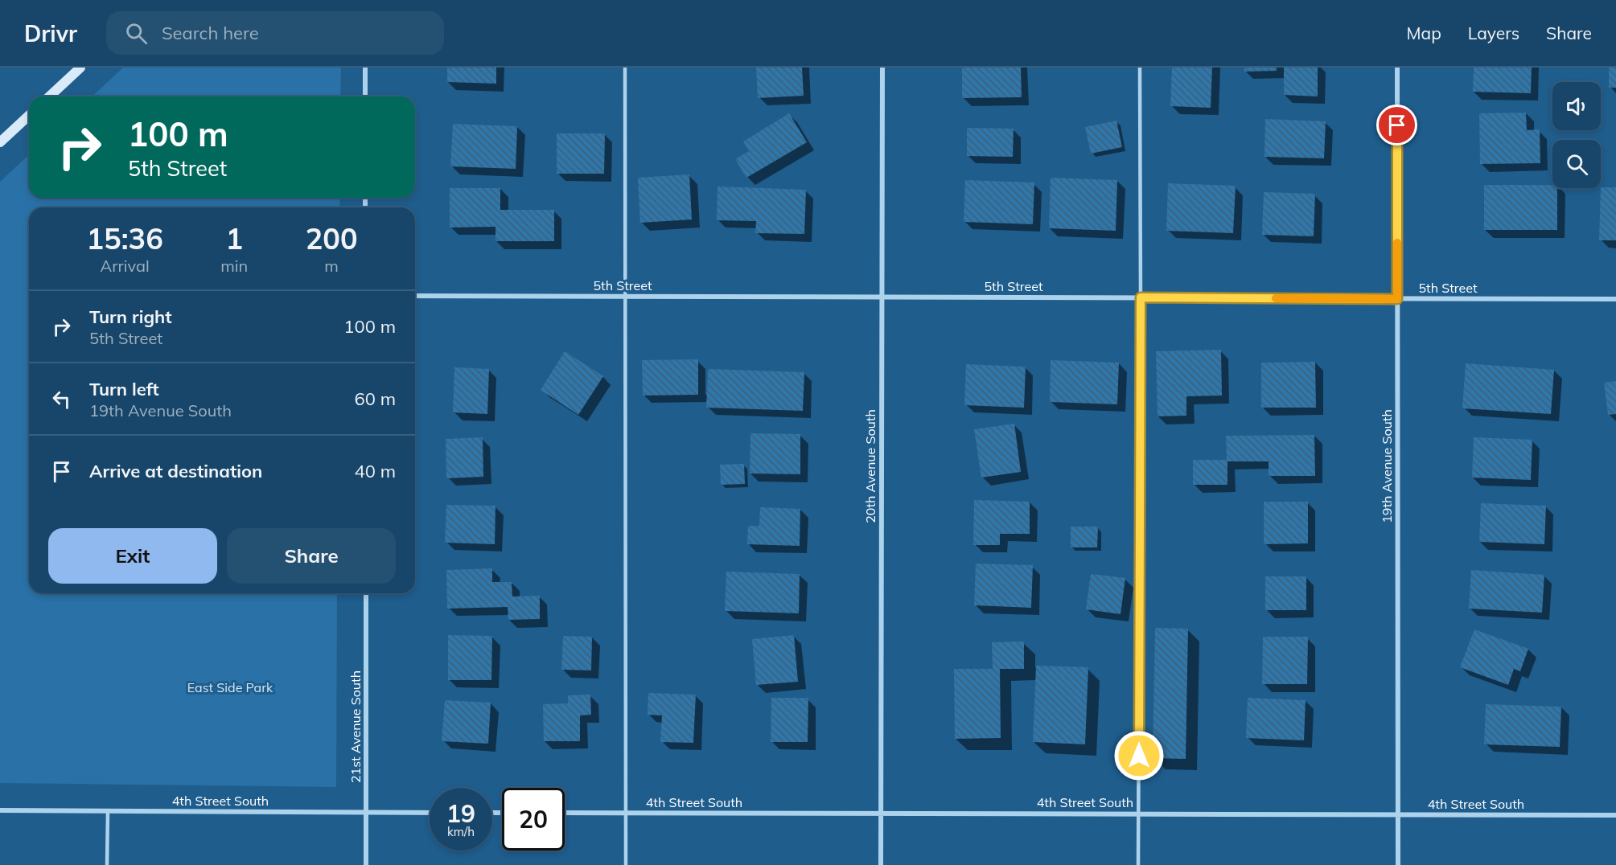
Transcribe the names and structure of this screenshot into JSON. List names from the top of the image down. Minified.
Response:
{"streets":{"street":["5th Street","20th Avenue South","19th Avenue South","21st Avenue South","4th Street South"]},"crossings":[["5th Street","20th Avenue South"],["5th Street","19th Avenue South"],["20th Avenue South","4th Street South"],["19th Avenue South","4th Street South"],["21st Avenue South","4th Street South"]],"parks":["East Side Park"],"page":{"header":"Drivr","search":"Search here","nav":["Map","Layers","Share"],"turn":["100 m","5th Street"],"eta":["15:36","Arrival","1","min","200","m"],"list":[{"name":"Turn right","note":"5th Street","value":"100 m"},{"name":"Turn left","note":"19th Avenue South","value":"60 m"},{"name":"Arrive at destination","value":"40 m"}],"buttons":["Exit","Share"],"speed":"19 km/h","limit":"20"}}
